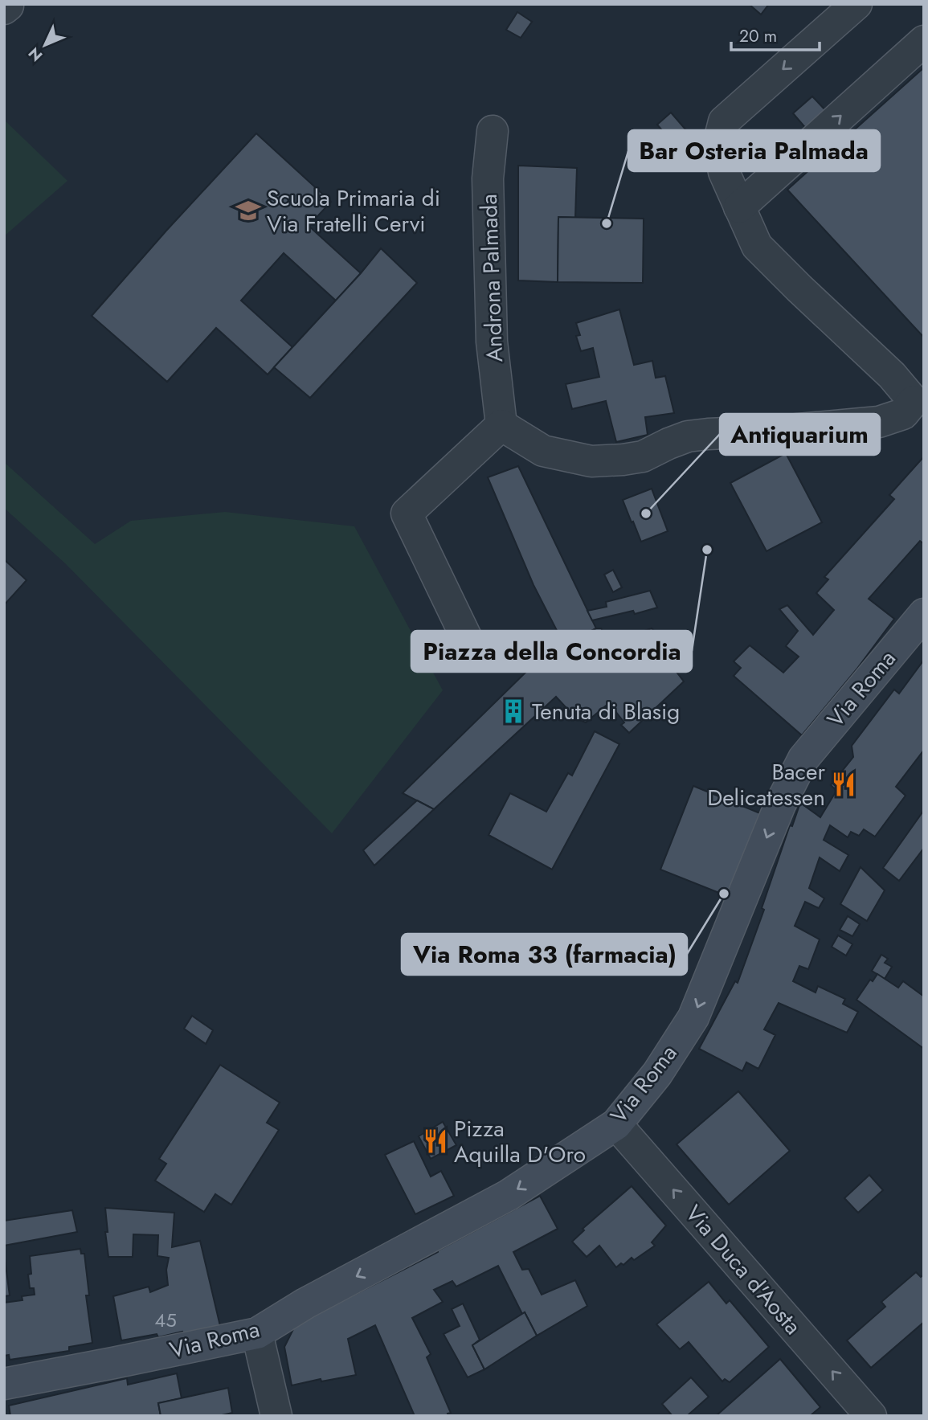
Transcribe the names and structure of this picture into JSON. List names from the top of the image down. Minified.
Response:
{"streets":{"street":["Androna Palmada","Via Roma","Via Duca d'Aosta"]},"crossings":[["Via Roma","Via Duca d'Aosta"]],"one_way":["Via Roma","Via Duca d'Aosta"],"places":{"school or university":["Scuola Primaria di Via Fratelli Cervi"],"other":["Bar Osteria Palmada","Antiquarium","Piazza della Concordia","Via Roma 33 (farmacia)"],"building":["Tenuta di Blasig"],"restaurant":["Bacer Delicatessen","Pizza Aquilla D'Oro"]},"house_numbers":["45"],"scale_bar":"20 m","north":"bottom left"}
